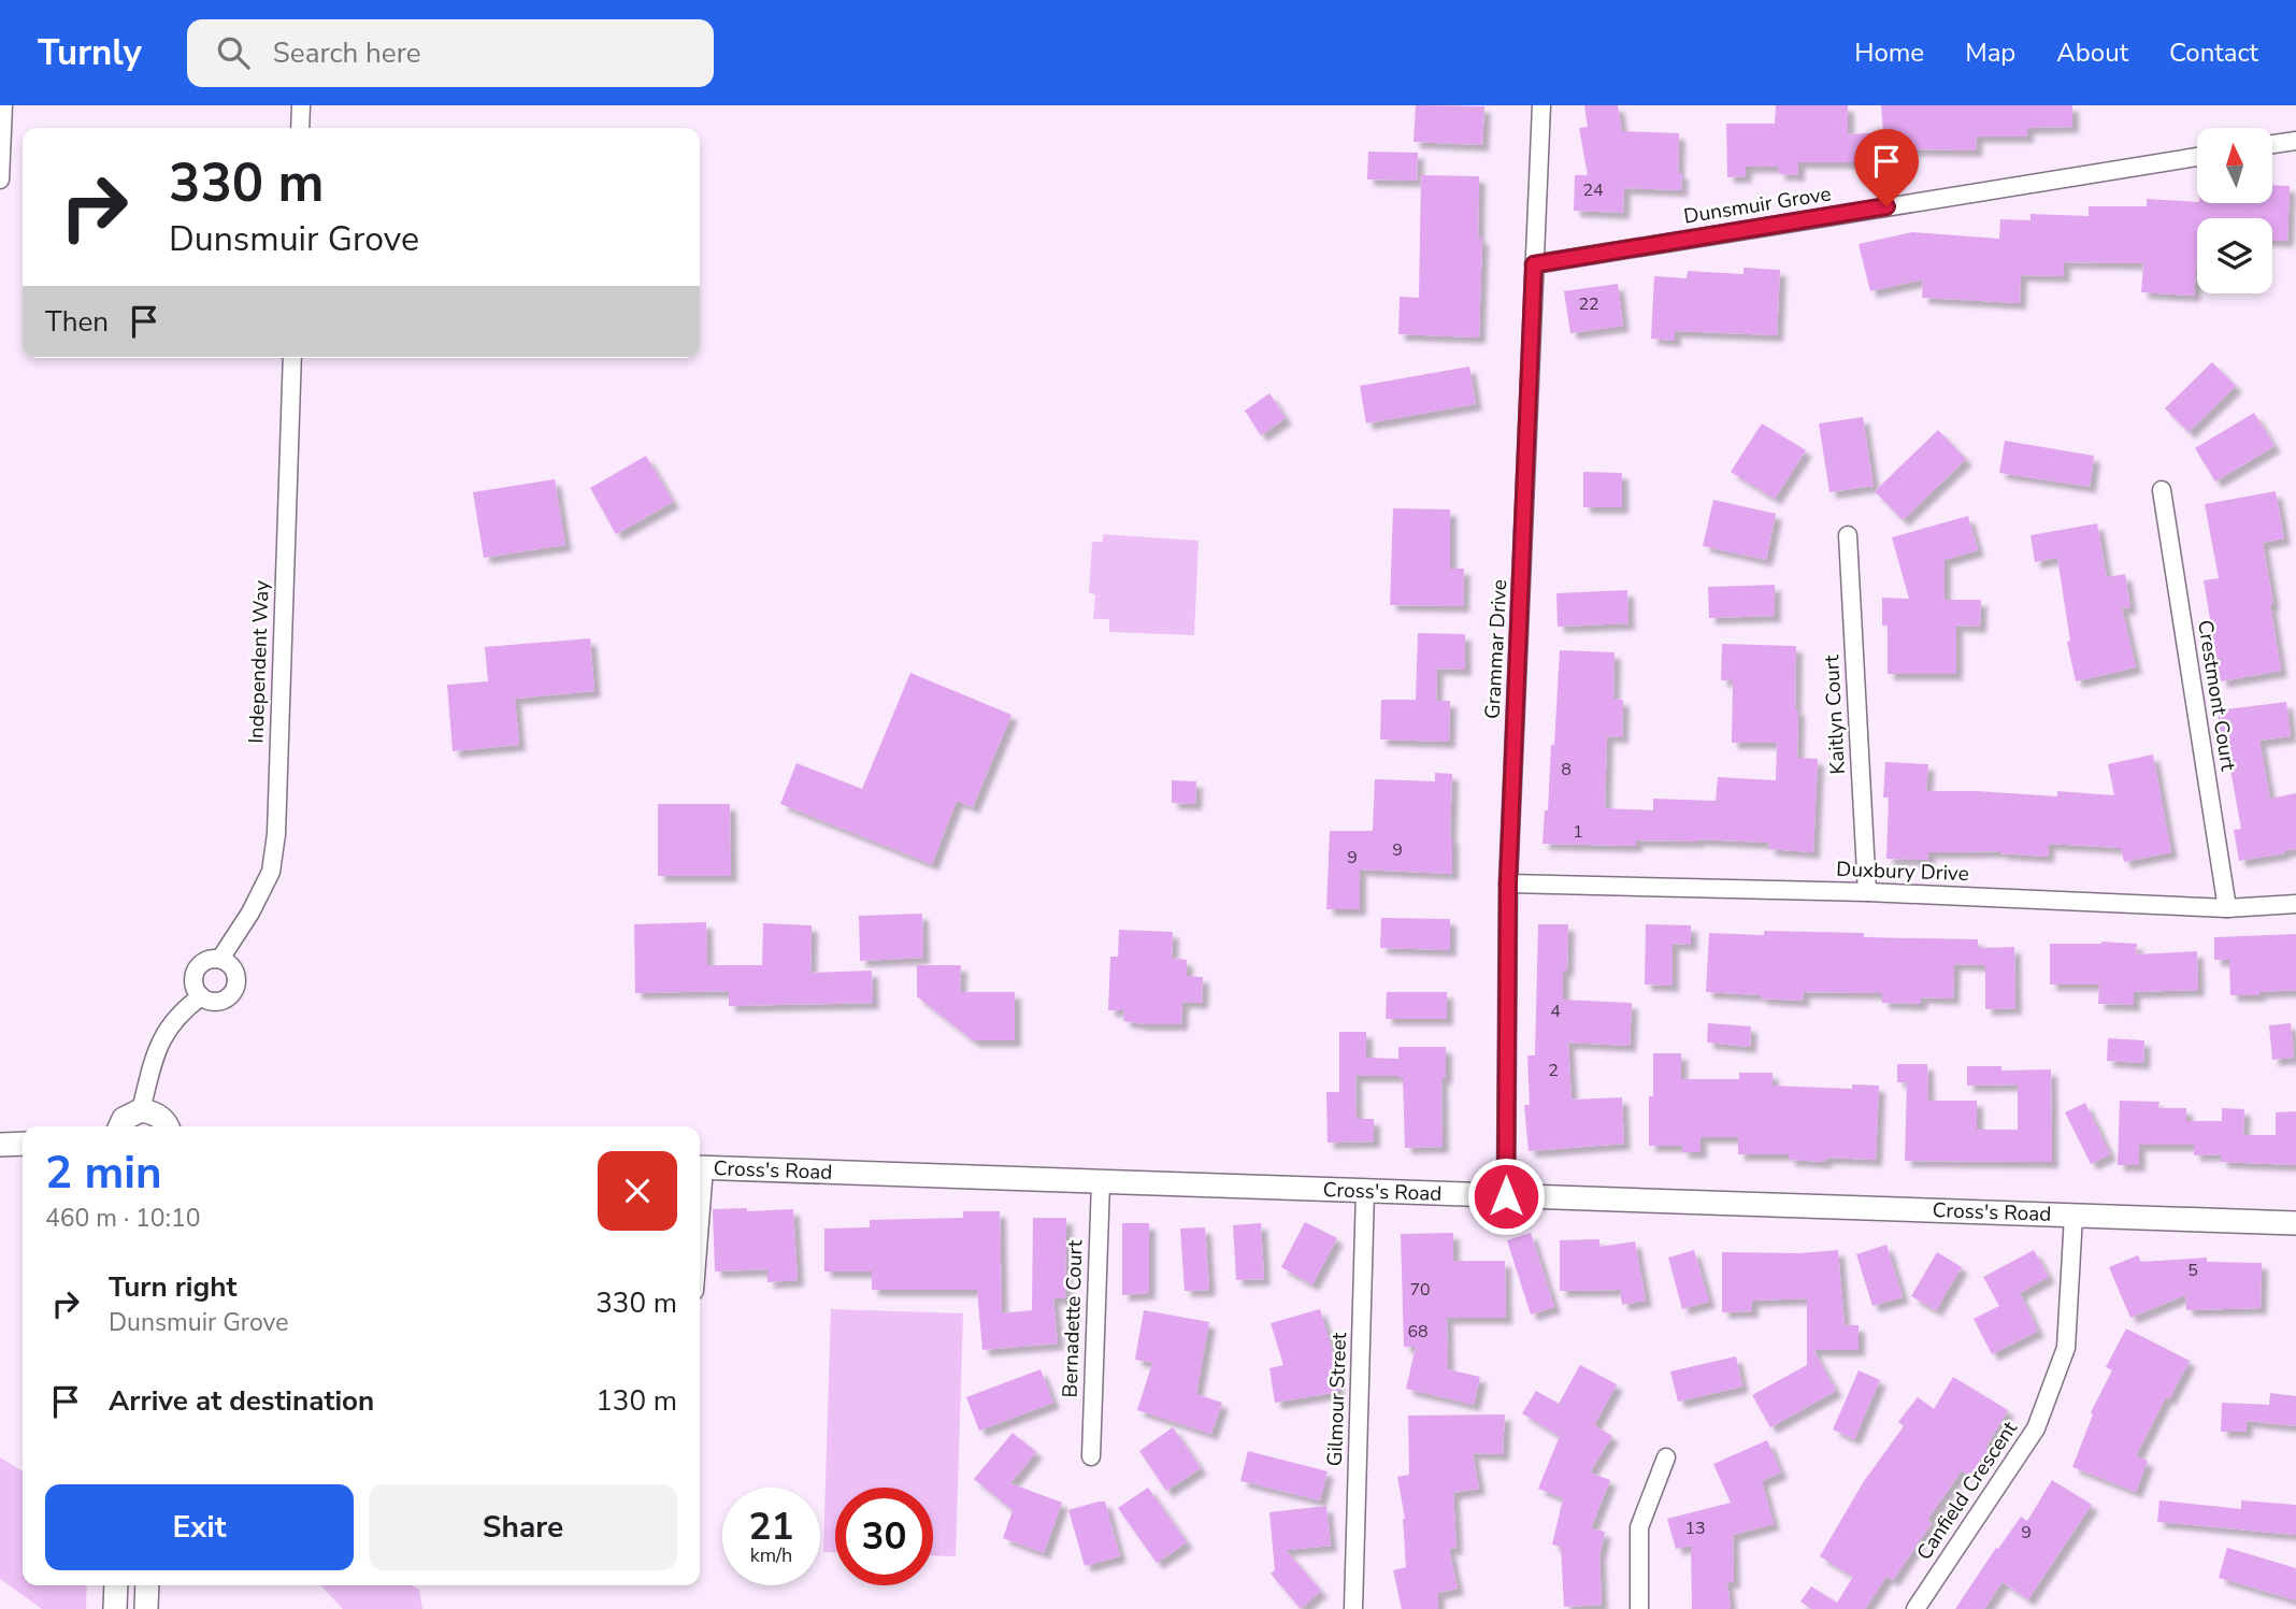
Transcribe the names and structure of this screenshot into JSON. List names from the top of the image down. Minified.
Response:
{"streets":{"street":["Dunsmuir Grove","Grammar Drive","Independent Way","Crestmont Court","Kaitlyn Court","Duxbury Drive","Cross's Road","Bernadette Court","Gilmour Street","Canfield Crescent"]},"crossings":[["Dunsmuir Grove","Grammar Drive"],["Grammar Drive","Duxbury Drive"],["Grammar Drive","Cross's Road"],["Crestmont Court","Duxbury Drive"],["Kaitlyn Court","Duxbury Drive"],["Cross's Road","Bernadette Court"],["Cross's Road","Gilmour Street"],["Cross's Road","Canfield Crescent"]],"house_numbers":["24","22","8","1","9","9","4","2","5","70","68","13","9"],"north":"top","page":{"header":"Turnly","search":"Search here","nav":["Home","Map","About","Contact"],"turn":["330 m","Dunsmuir Grove"],"then":"Then","heading":["2 min","460 m · 10:10"],"list":[{"name":"Turn right","note":"Dunsmuir Grove","value":"330 m"},{"name":"Arrive at destination","value":"130 m"}],"buttons":["Exit","Share"],"speed":"21 km/h","limit":"30"}}
